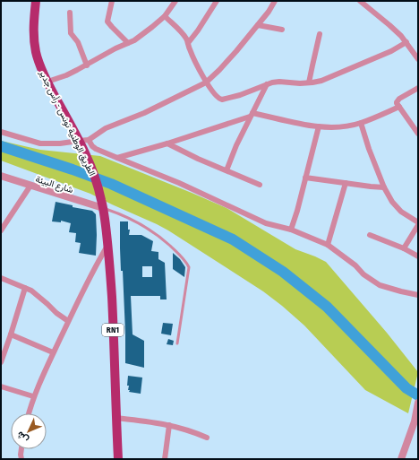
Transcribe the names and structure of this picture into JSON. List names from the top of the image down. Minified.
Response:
{"streets":{"main road":["الطريق الوطنية تونس - رأس جدير","RN1"],"street":["شارع البيئة"]},"crossings":[["الطريق الوطنية تونس - رأس جدير","شارع البيئة"]],"north":"bottom left"}
